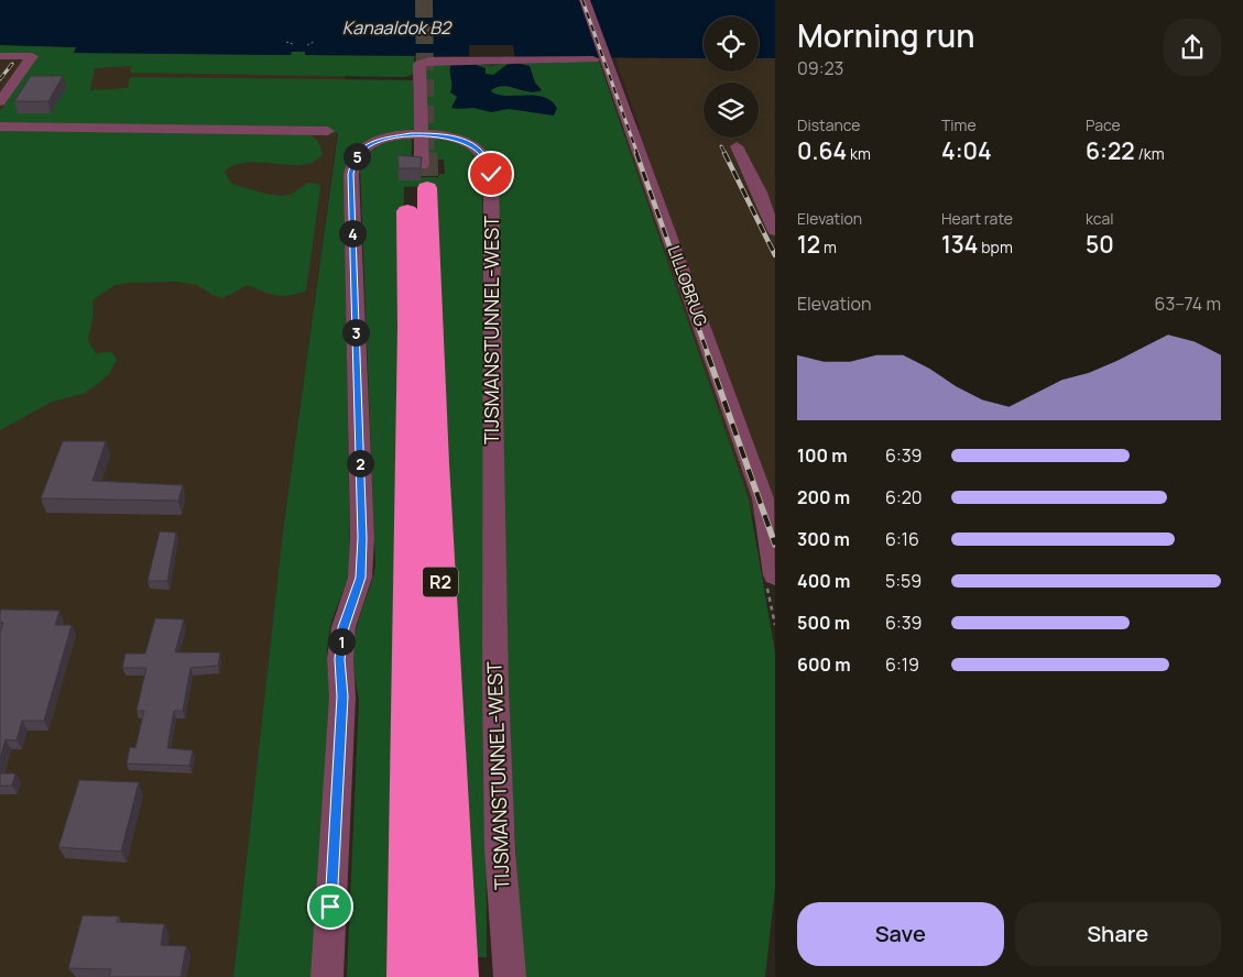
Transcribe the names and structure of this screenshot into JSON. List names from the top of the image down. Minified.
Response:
{"streets":{"highway":["R2"],"street":["LILLOBRUG","TIJSMANSTUNNEL-WEST"]},"water":["Kanaaldok B2"],"page":{"heading":["Morning run","09:23"],"stats":[["Distance","0.64 km"],["Time","4:04"],["Pace","6:22 /km"],["Elevation","12 m"],["Heart rate","134 bpm"],["kcal","50"]],"pins":["5","4","3","2","1"],"chart":["Elevation","63–74 m"],"list":[{"name":"100 m","note":"6:39"},{"name":"200 m","note":"6:20"},{"name":"300 m","note":"6:16"},{"name":"400 m","note":"5:59"},{"name":"500 m","note":"6:39"},{"name":"600 m","note":"6:19"}],"buttons":["Save","Share"]}}
